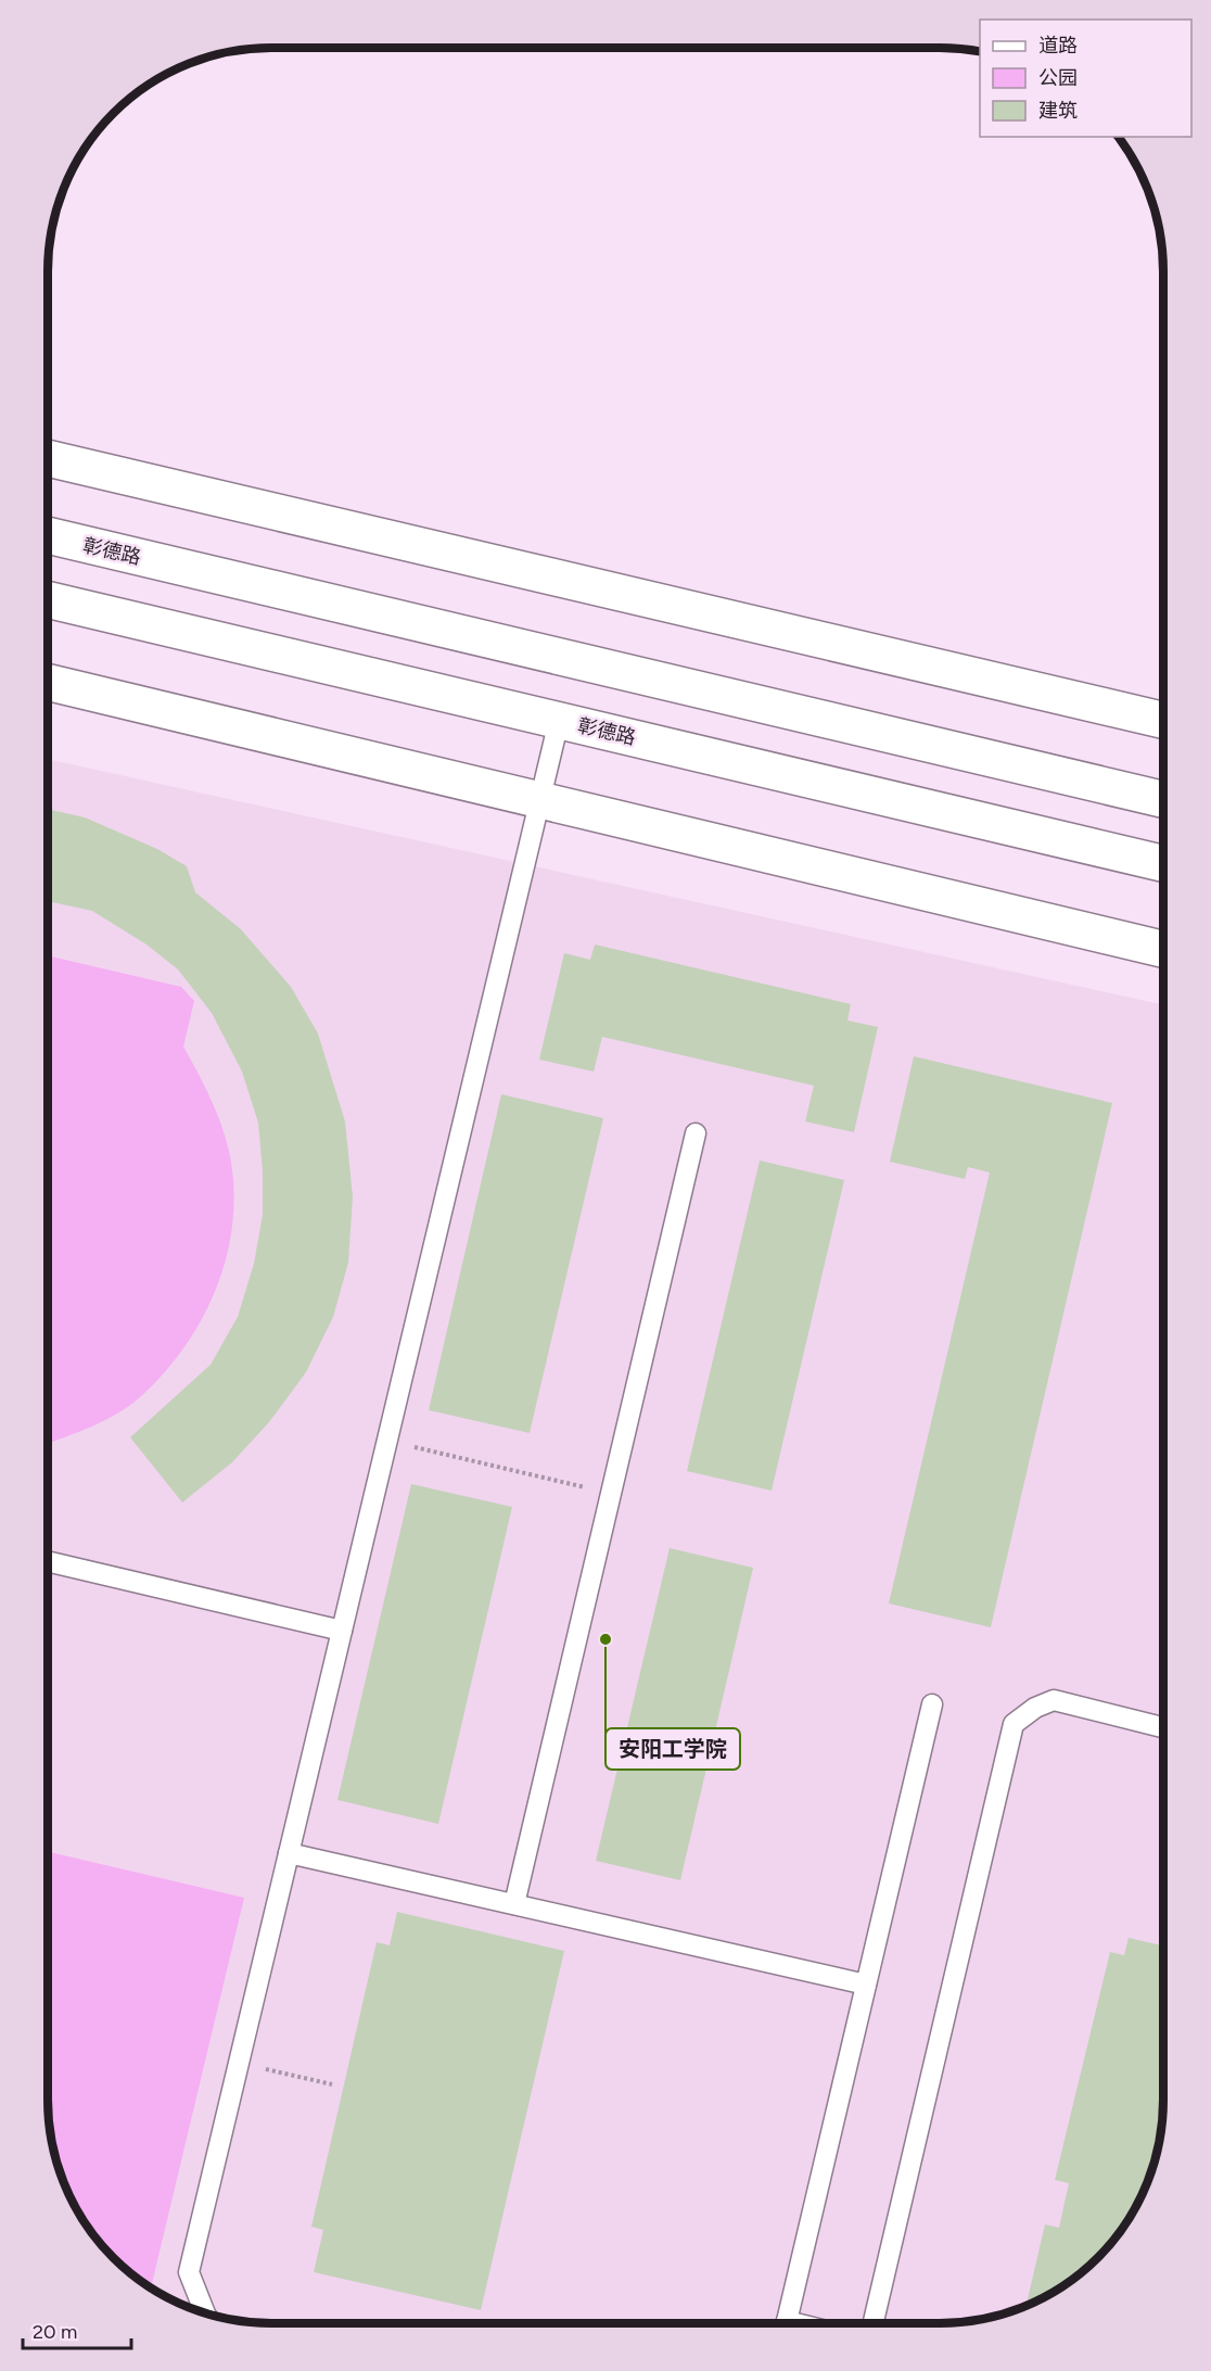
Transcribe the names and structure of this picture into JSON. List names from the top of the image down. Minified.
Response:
{"streets":{"main road":["彰德路"]},"places":["安阳工学院"],"legend":["道路","公园","建筑"],"scale_bar":"20 m"}
